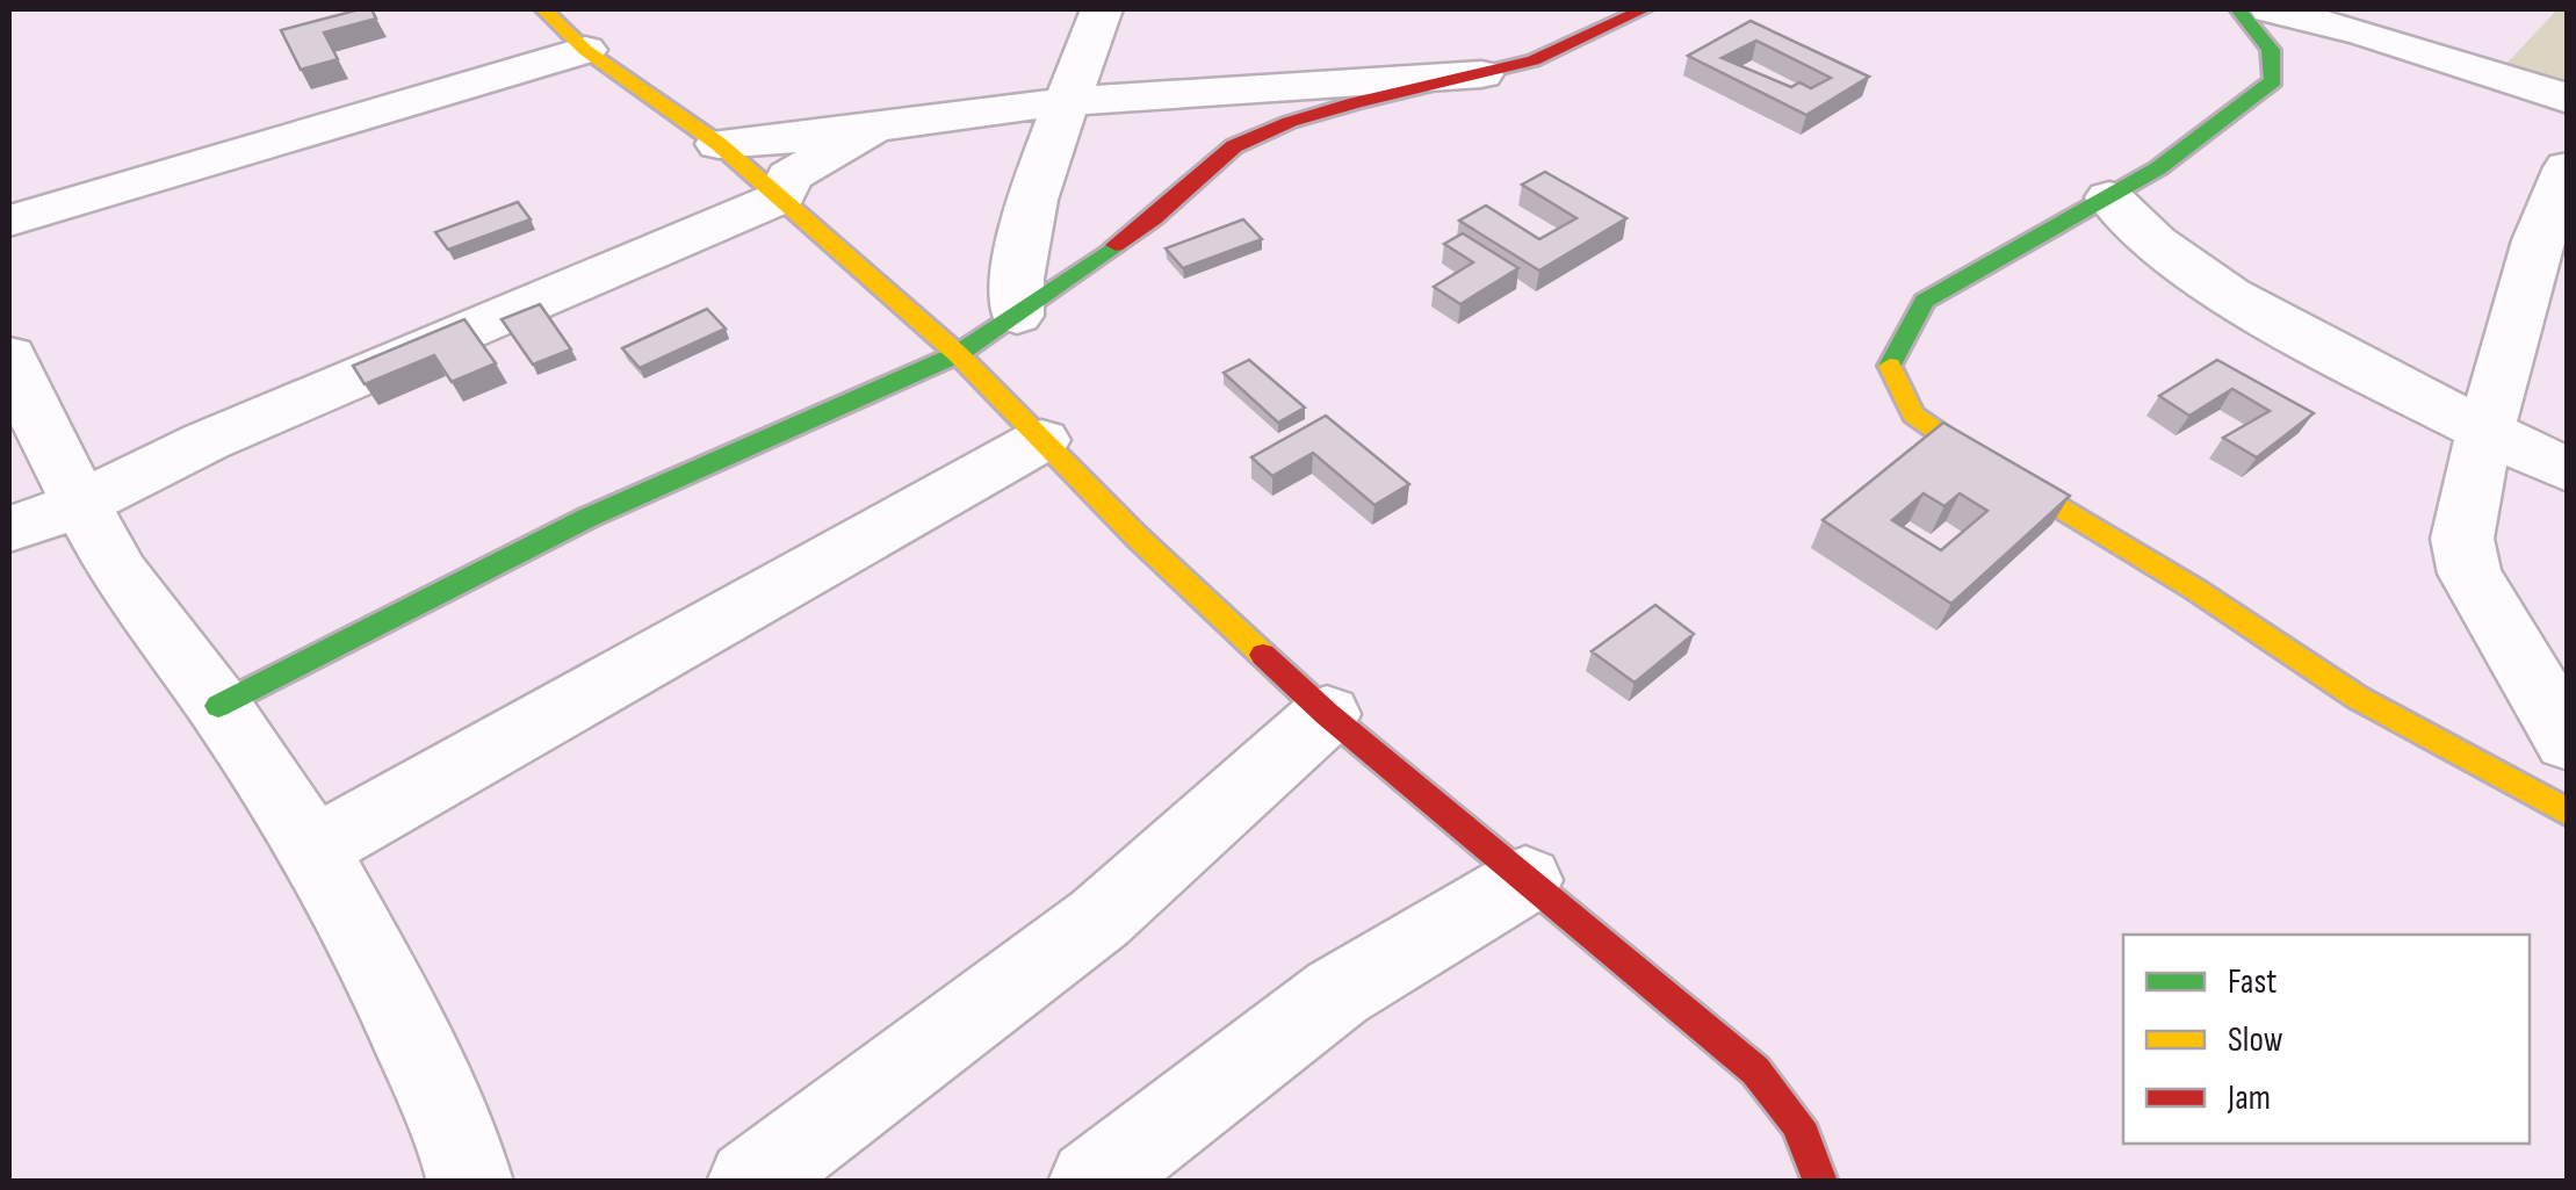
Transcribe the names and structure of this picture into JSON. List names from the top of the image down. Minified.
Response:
{"legend":["Fast","Slow","Jam"]}
